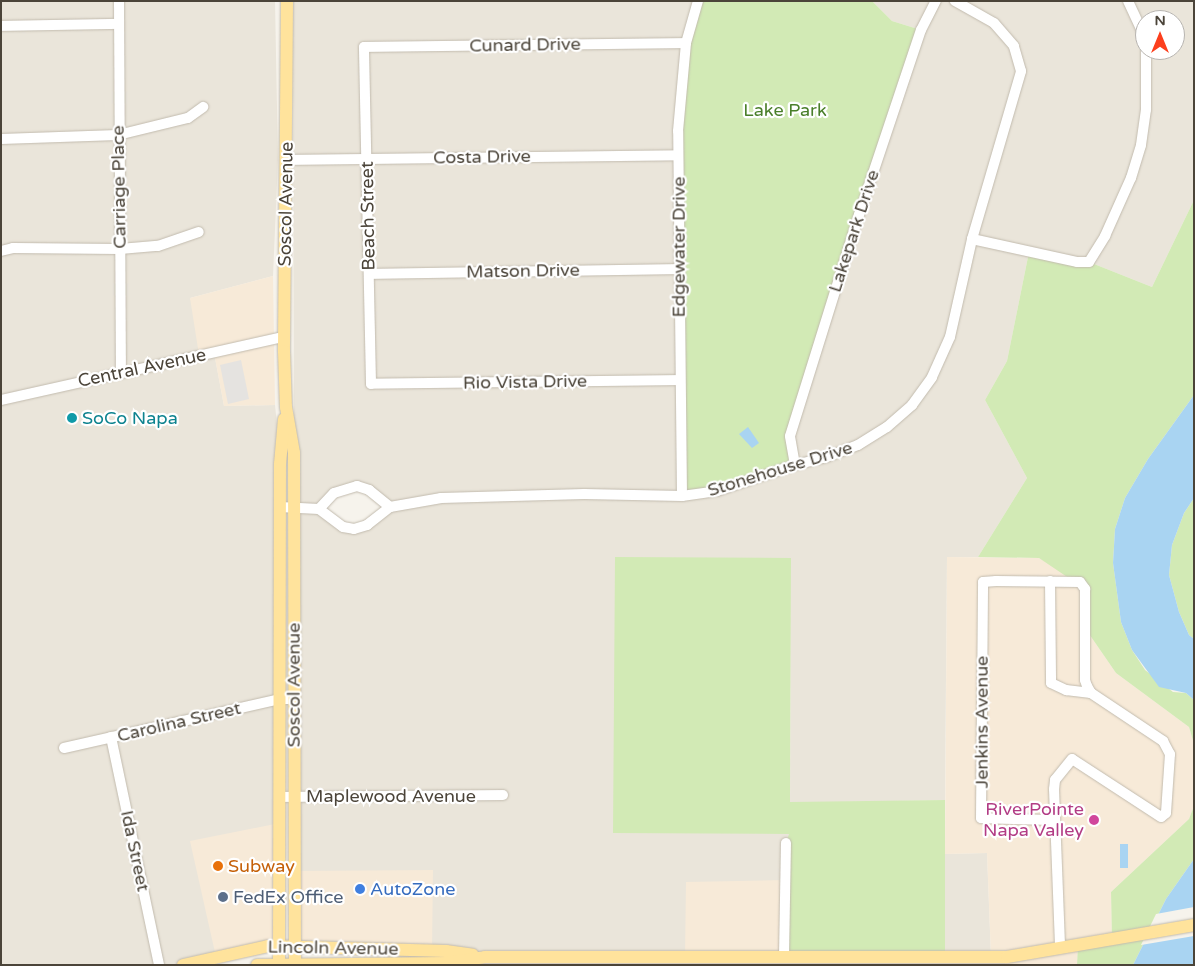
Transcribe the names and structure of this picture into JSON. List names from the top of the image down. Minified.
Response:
{"streets":{"main road":["Soscol Avenue","Lincoln Avenue"],"street":["Cunard Drive","Costa Drive","Carriage Place","Beach Street","Lakepark Drive","Edgewater Drive","Matson Drive","Central Avenue","Rio Vista Drive","Stonehouse Drive","Carolina Street","Jenkins Avenue","Maplewood Avenue","Ida Street"]},"crossings":[["Cunard Drive","Beach Street"],["Cunard Drive","Edgewater Drive"],["Costa Drive","Soscol Avenue"],["Costa Drive","Beach Street"],["Costa Drive","Edgewater Drive"],["Carriage Place","Central Avenue"],["Soscol Avenue","Central Avenue"],["Soscol Avenue","Carolina Street"],["Soscol Avenue","Maplewood Avenue"],["Soscol Avenue","Lincoln Avenue"],["Beach Street","Matson Drive"],["Beach Street","Rio Vista Drive"],["Lakepark Drive","Stonehouse Drive"],["Edgewater Drive","Matson Drive"],["Edgewater Drive","Rio Vista Drive"],["Edgewater Drive","Stonehouse Drive"],["Carolina Street","Ida Street"]],"parks":["Lake Park"],"places":["SoCo Napa","RiverPointe Napa Valley","Subway","AutoZone","FedEx Office"],"north":"top"}
